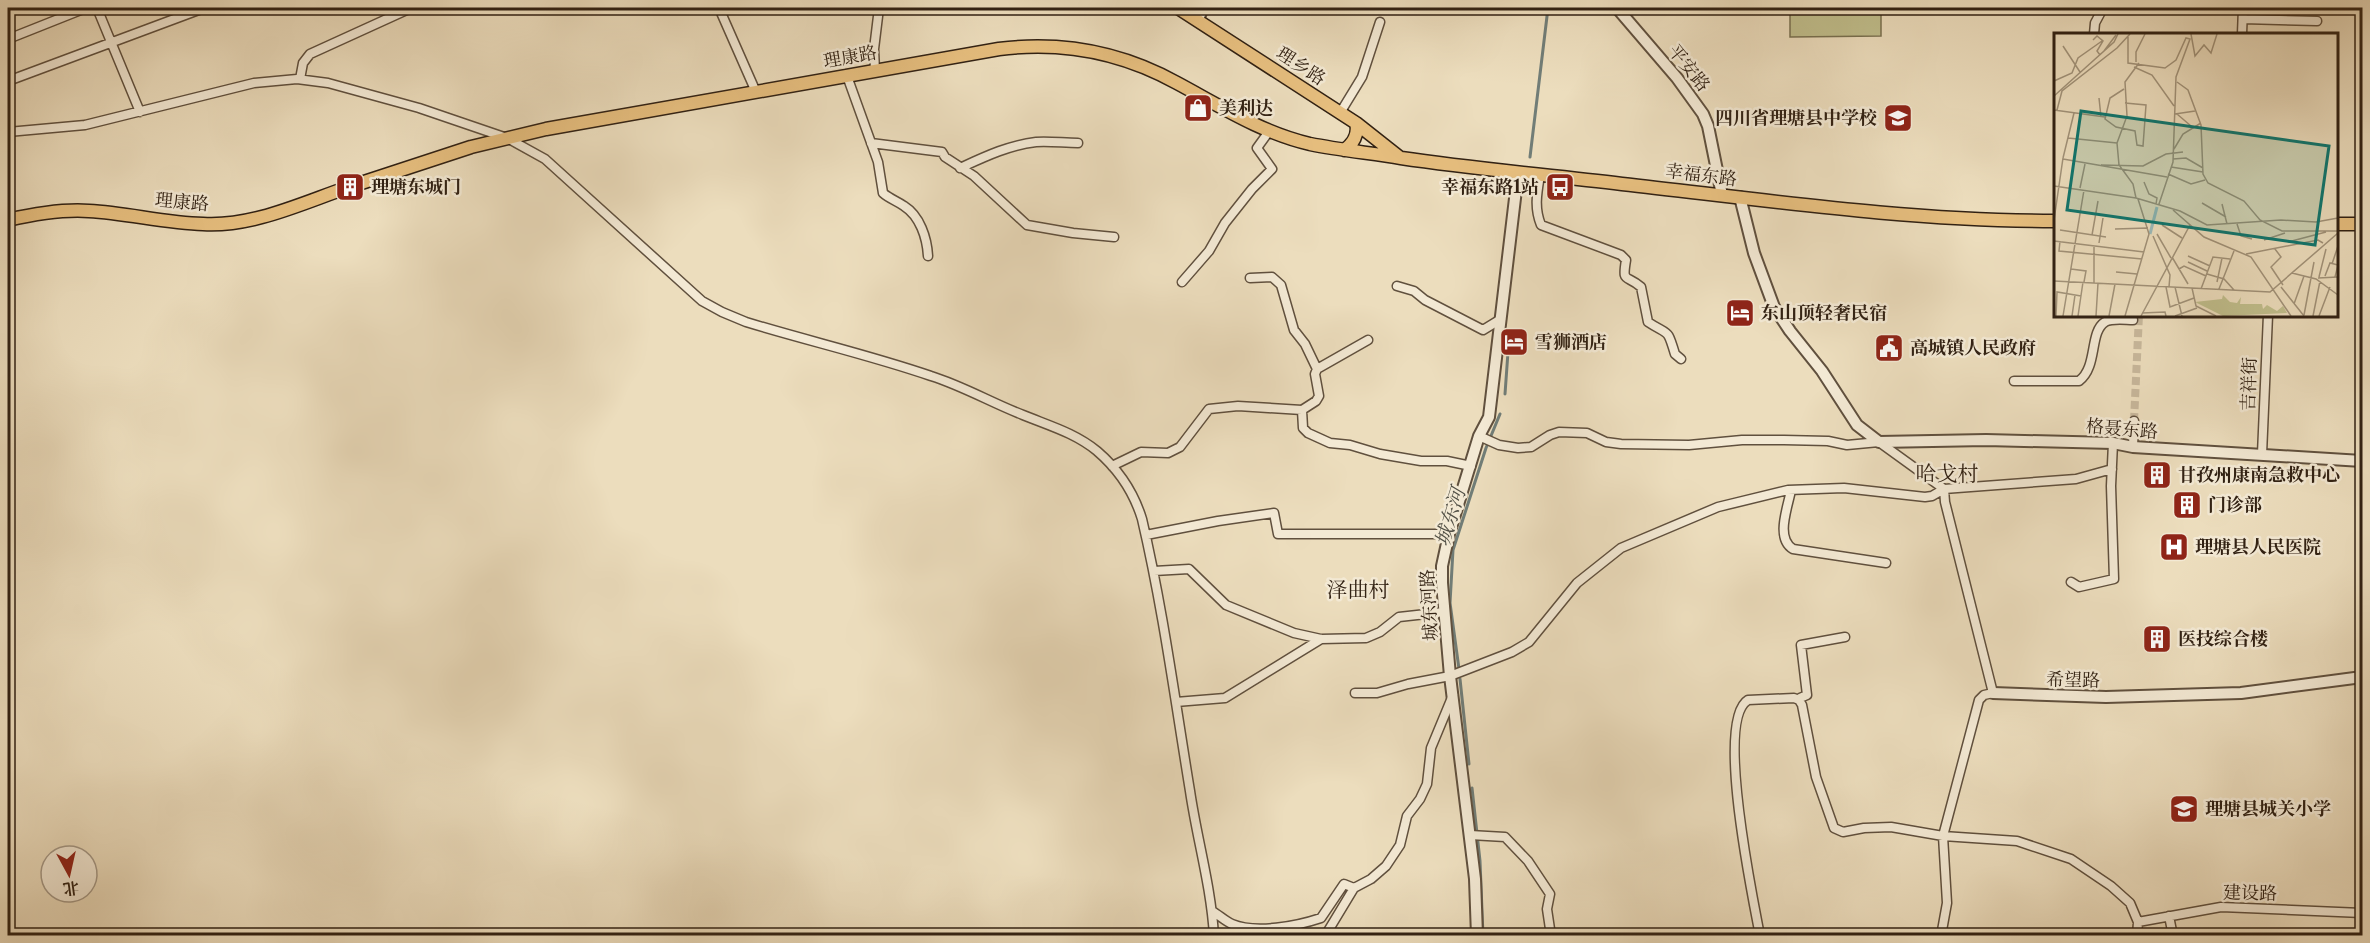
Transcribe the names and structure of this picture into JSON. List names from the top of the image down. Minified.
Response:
{"streets":{"main road":["理康路","理乡路","幸福东路"],"street":["平安路","吉祥街","格聂东路","城东河路","希望路","建设路"]},"crossings":[["理康路","幸福东路"],["理乡路","幸福东路"],["平安路","幸福东路"],["幸福东路","城东河路"],["吉祥街","格聂东路"]],"districts":["哈戈村","泽曲村"],"water":["城东河"],"places":{"shop":["美利达"],"school or university":["四川省理塘县中学校","理塘县城关小学"],"building":["理塘东城门","甘孜州康南急救中心","门诊部","医技综合楼"],"bus stop":["幸福东路1站"],"hotel":["东山顶轻奢民宿","雪狮酒店"],"public building":["高城镇人民政府"],"hospital":["理塘县人民医院"]},"north":"bottom"}
